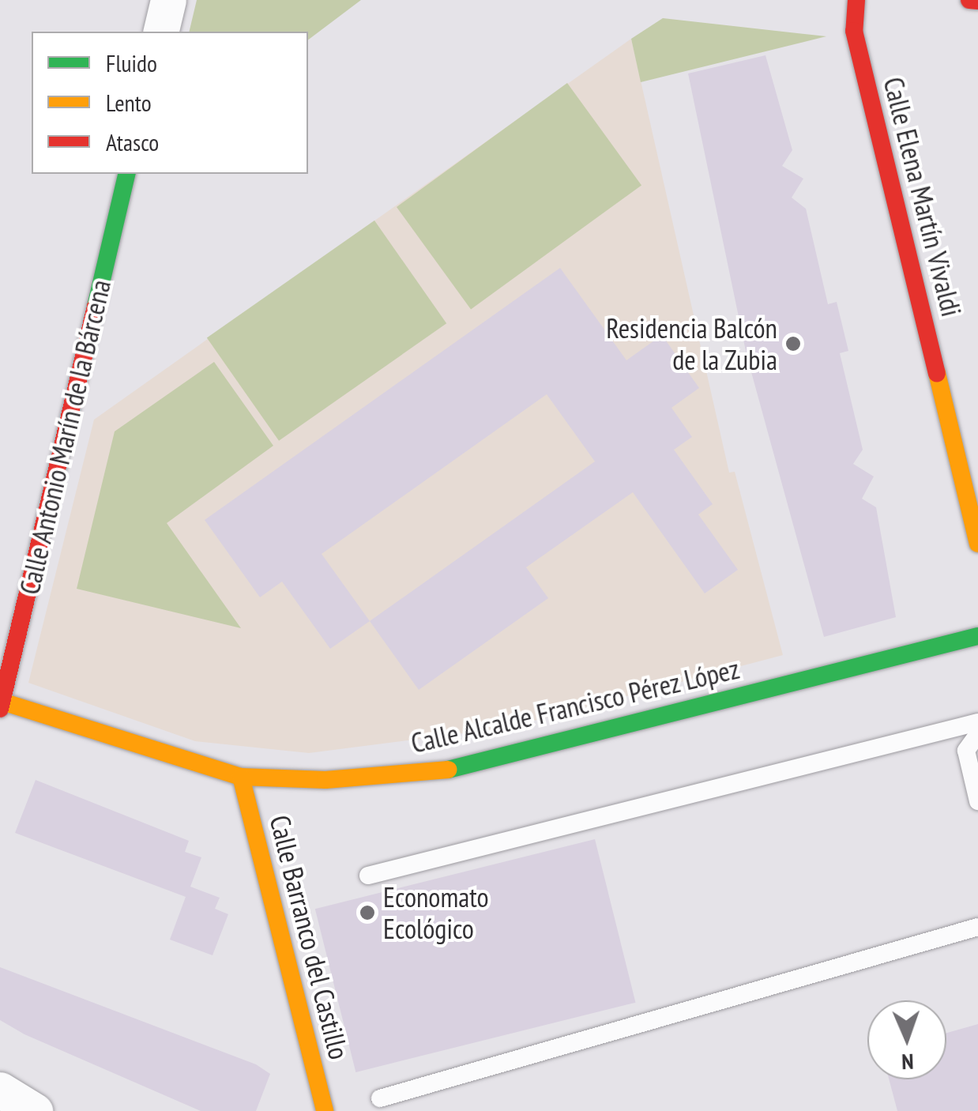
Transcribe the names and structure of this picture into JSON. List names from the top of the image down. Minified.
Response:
{"streets":{"street":["Calle Elena Martín Vivaldi","Calle Antonio Marín de la Bárcena","Calle Alcalde Francisco Pérez López","Calle Barranco del Castillo"]},"crossings":[["Calle Antonio Marín de la Bárcena","Calle Alcalde Francisco Pérez López"],["Calle Alcalde Francisco Pérez López","Calle Barranco del Castillo"]],"places":["Residencia Balcón de la Zubia","Economato Ecológico"],"legend":["Fluido","Lento","Atasco"],"north":"bottom"}
